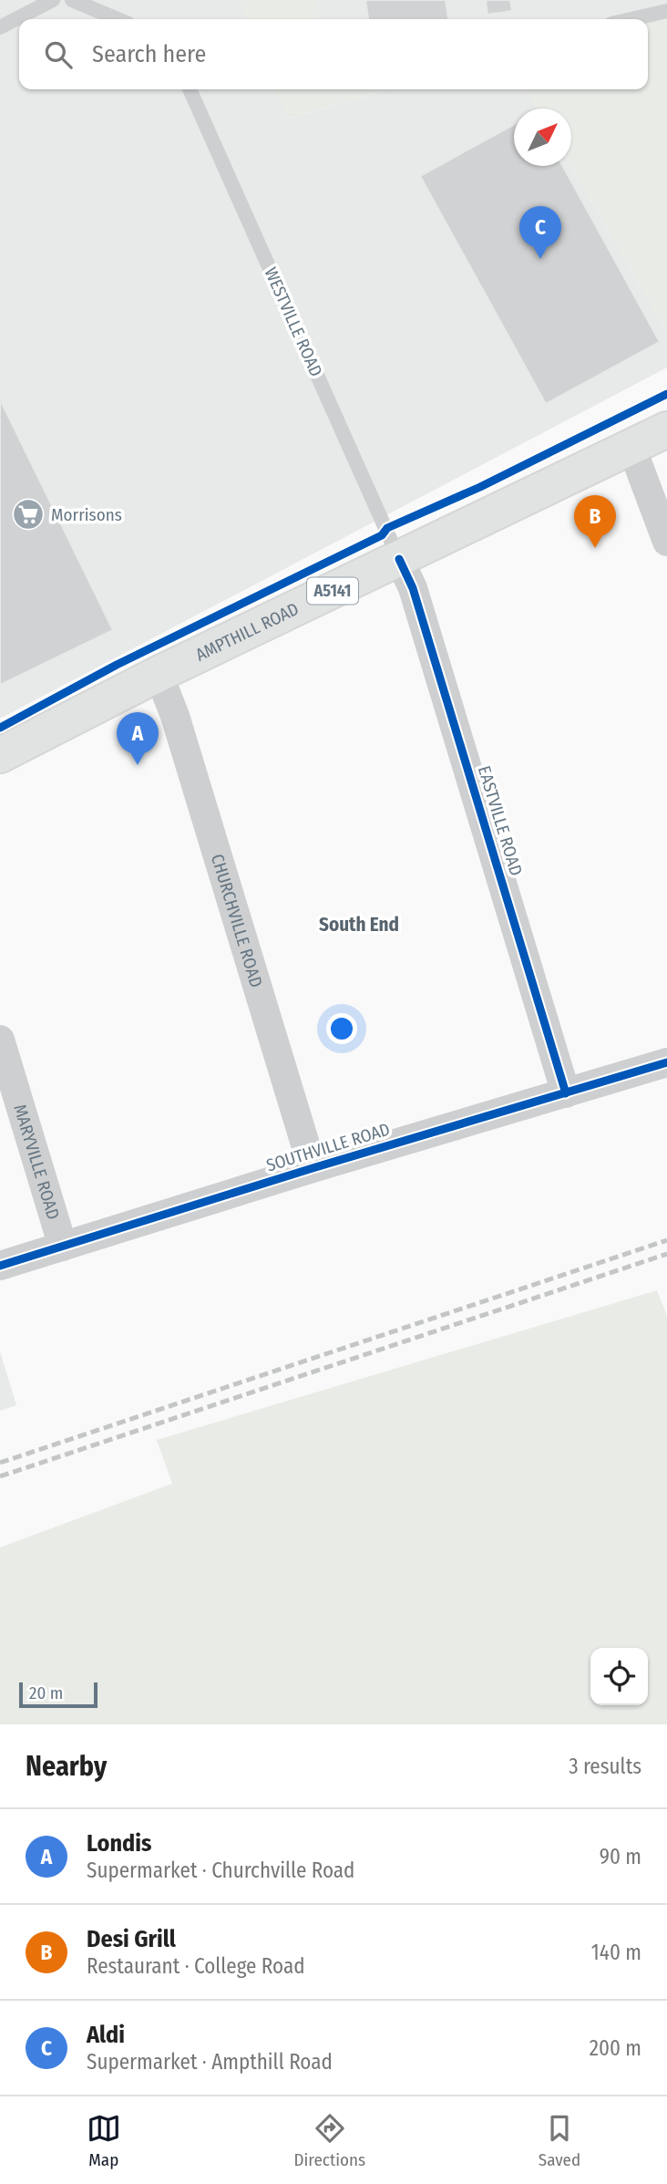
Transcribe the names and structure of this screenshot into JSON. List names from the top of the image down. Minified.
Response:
{"streets":{"main road":["A5141","AMPTHILL ROAD"],"street":["EASTVILLE ROAD","CHURCHVILLE ROAD","SOUTHVILLE ROAD","MARYVILLE ROAD"],"lane":["WESTVILLE ROAD"]},"crossings":[["WESTVILLE ROAD","AMPTHILL ROAD"],["WESTVILLE ROAD","EASTVILLE ROAD"],["AMPTHILL ROAD","EASTVILLE ROAD"],["AMPTHILL ROAD","CHURCHVILLE ROAD"],["EASTVILLE ROAD","SOUTHVILLE ROAD"],["CHURCHVILLE ROAD","SOUTHVILLE ROAD"],["SOUTHVILLE ROAD","MARYVILLE ROAD"]],"districts":["South End"],"places":{"supermarket":["Morrisons"]},"scale_bar":"20 m","north":"top right","page":{"search":"Search here","pins":["C","B","A"],"scale":"20 m","heading":["Nearby","3 results"],"list":[{"mark":"A","name":"Londis","note":"Supermarket · Churchville Road","value":"90 m"},{"mark":"B","name":"Desi Grill","note":"Restaurant · College Road","value":"140 m"},{"mark":"C","name":"Aldi","note":"Supermarket · Ampthill Road","value":"200 m"}],"nav":["Map","Directions","Saved"]}}
